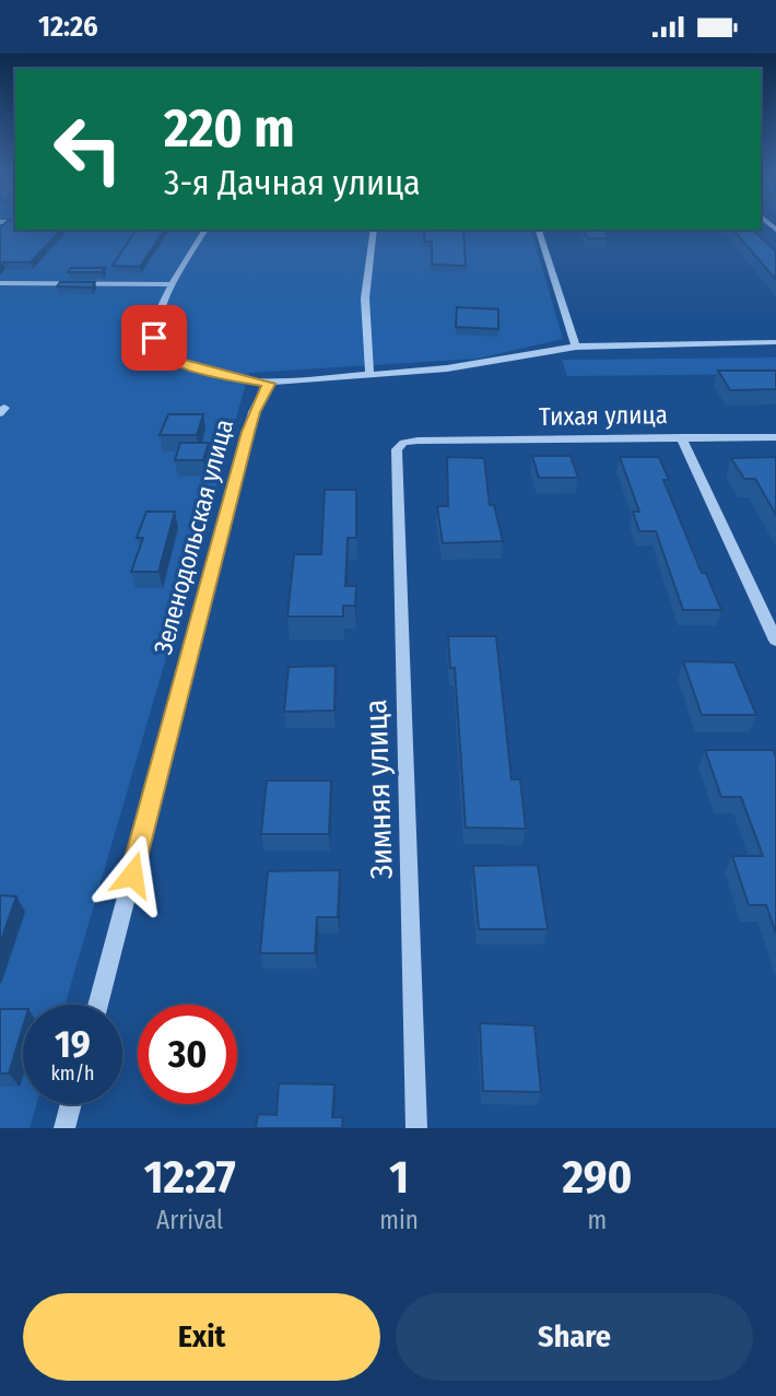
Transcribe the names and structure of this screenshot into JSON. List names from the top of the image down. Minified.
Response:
{"streets":{"street":["Тихая улица","Зеленодольская улица","Зимняя улица"]},"crossings":[["Тихая улица","Зимняя улица"]],"page":{"status":"12:26","turn":["220 m","3-я Дачная улица"],"speed":"19 km/h","limit":"30","eta":["12:27","Arrival","1","min","290","m"],"buttons":["Exit","Share"]}}
